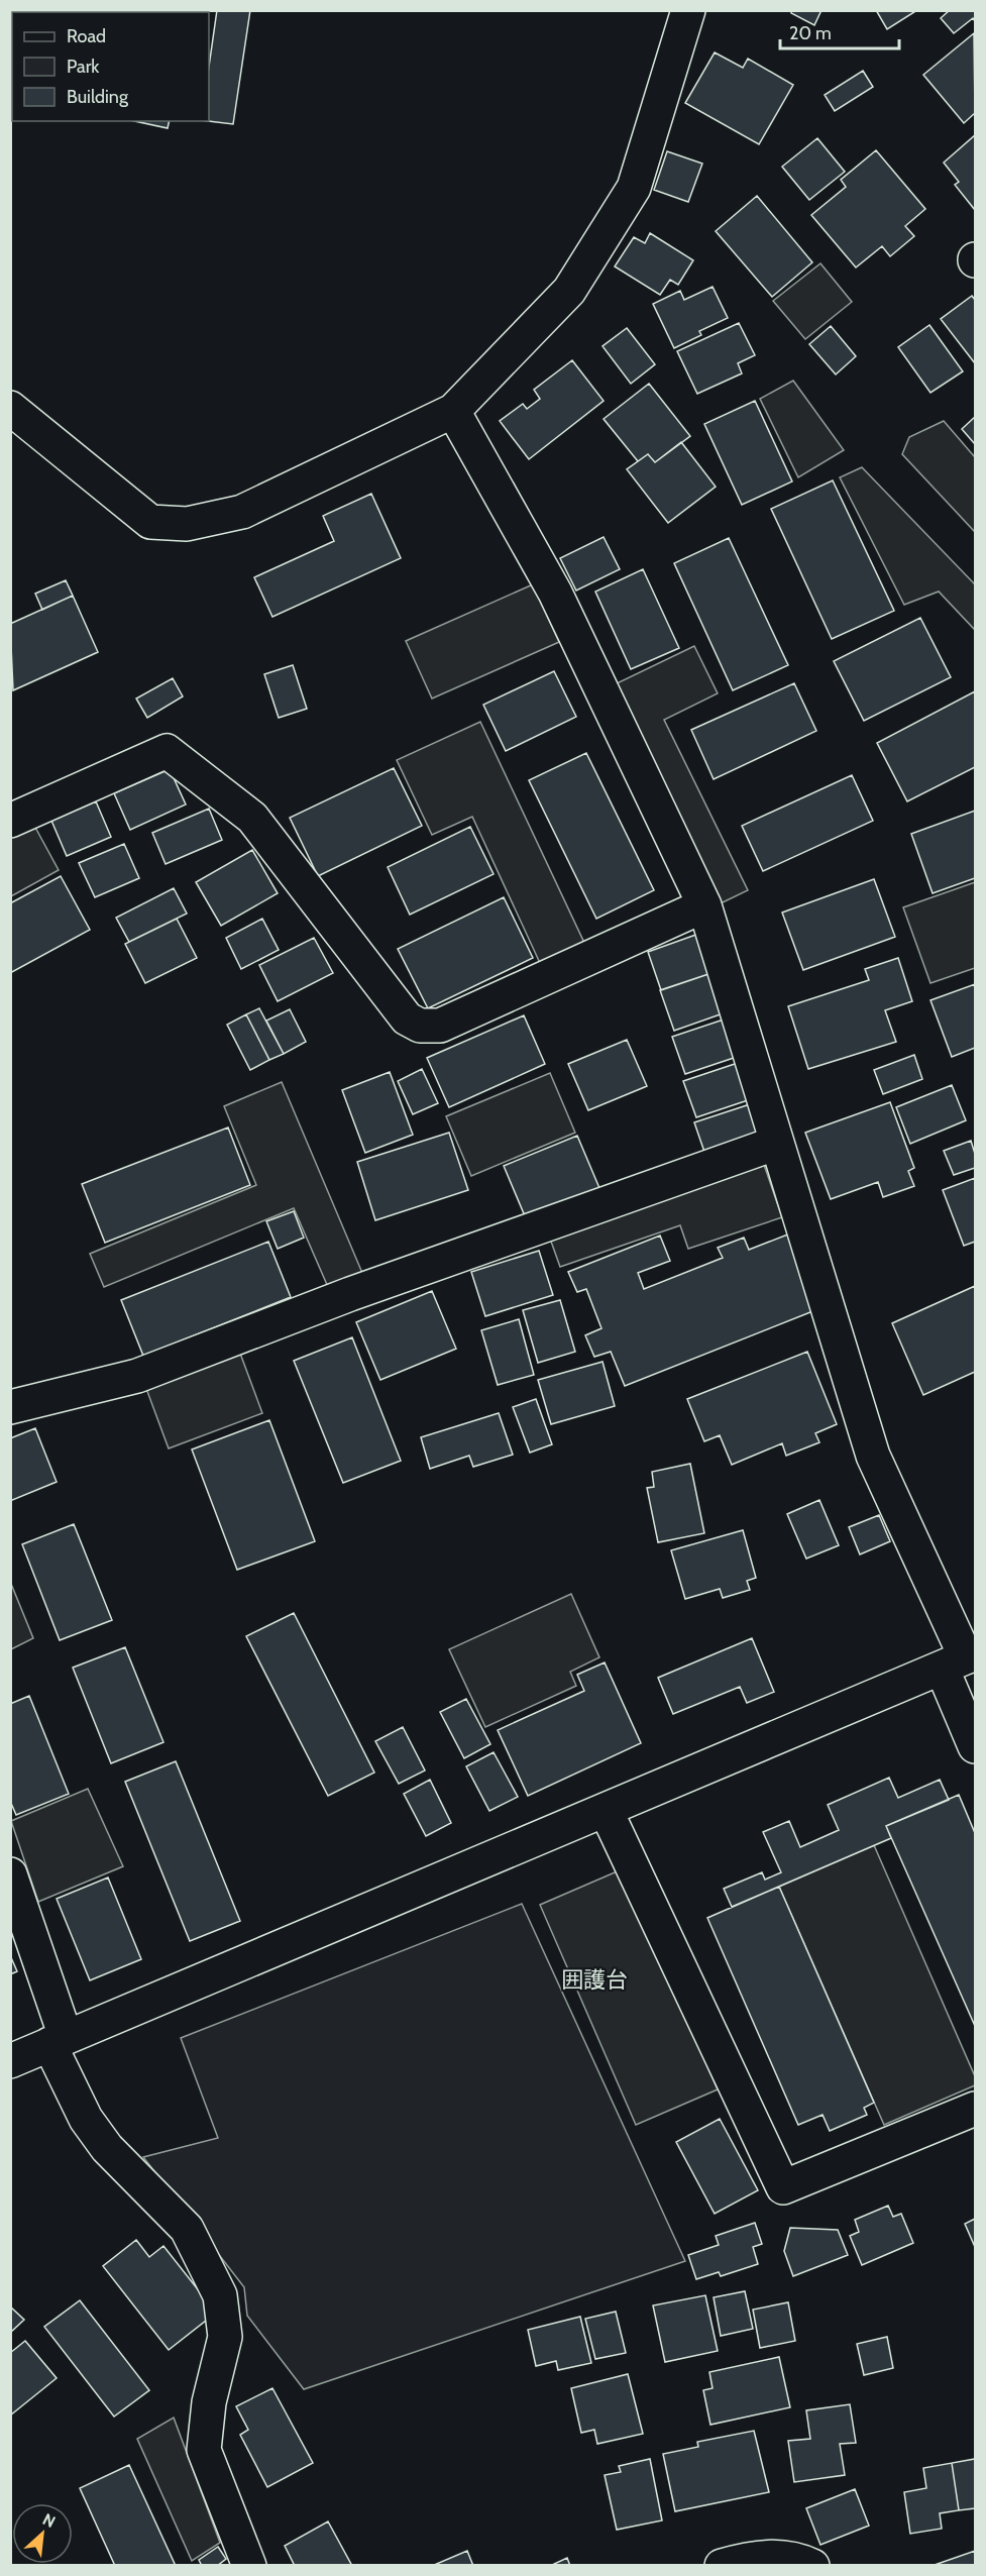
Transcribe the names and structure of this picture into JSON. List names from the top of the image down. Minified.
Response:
{"districts":["囲護台"],"legend":["Road","Park","Building"],"scale_bar":"20 m","north":"top right"}
